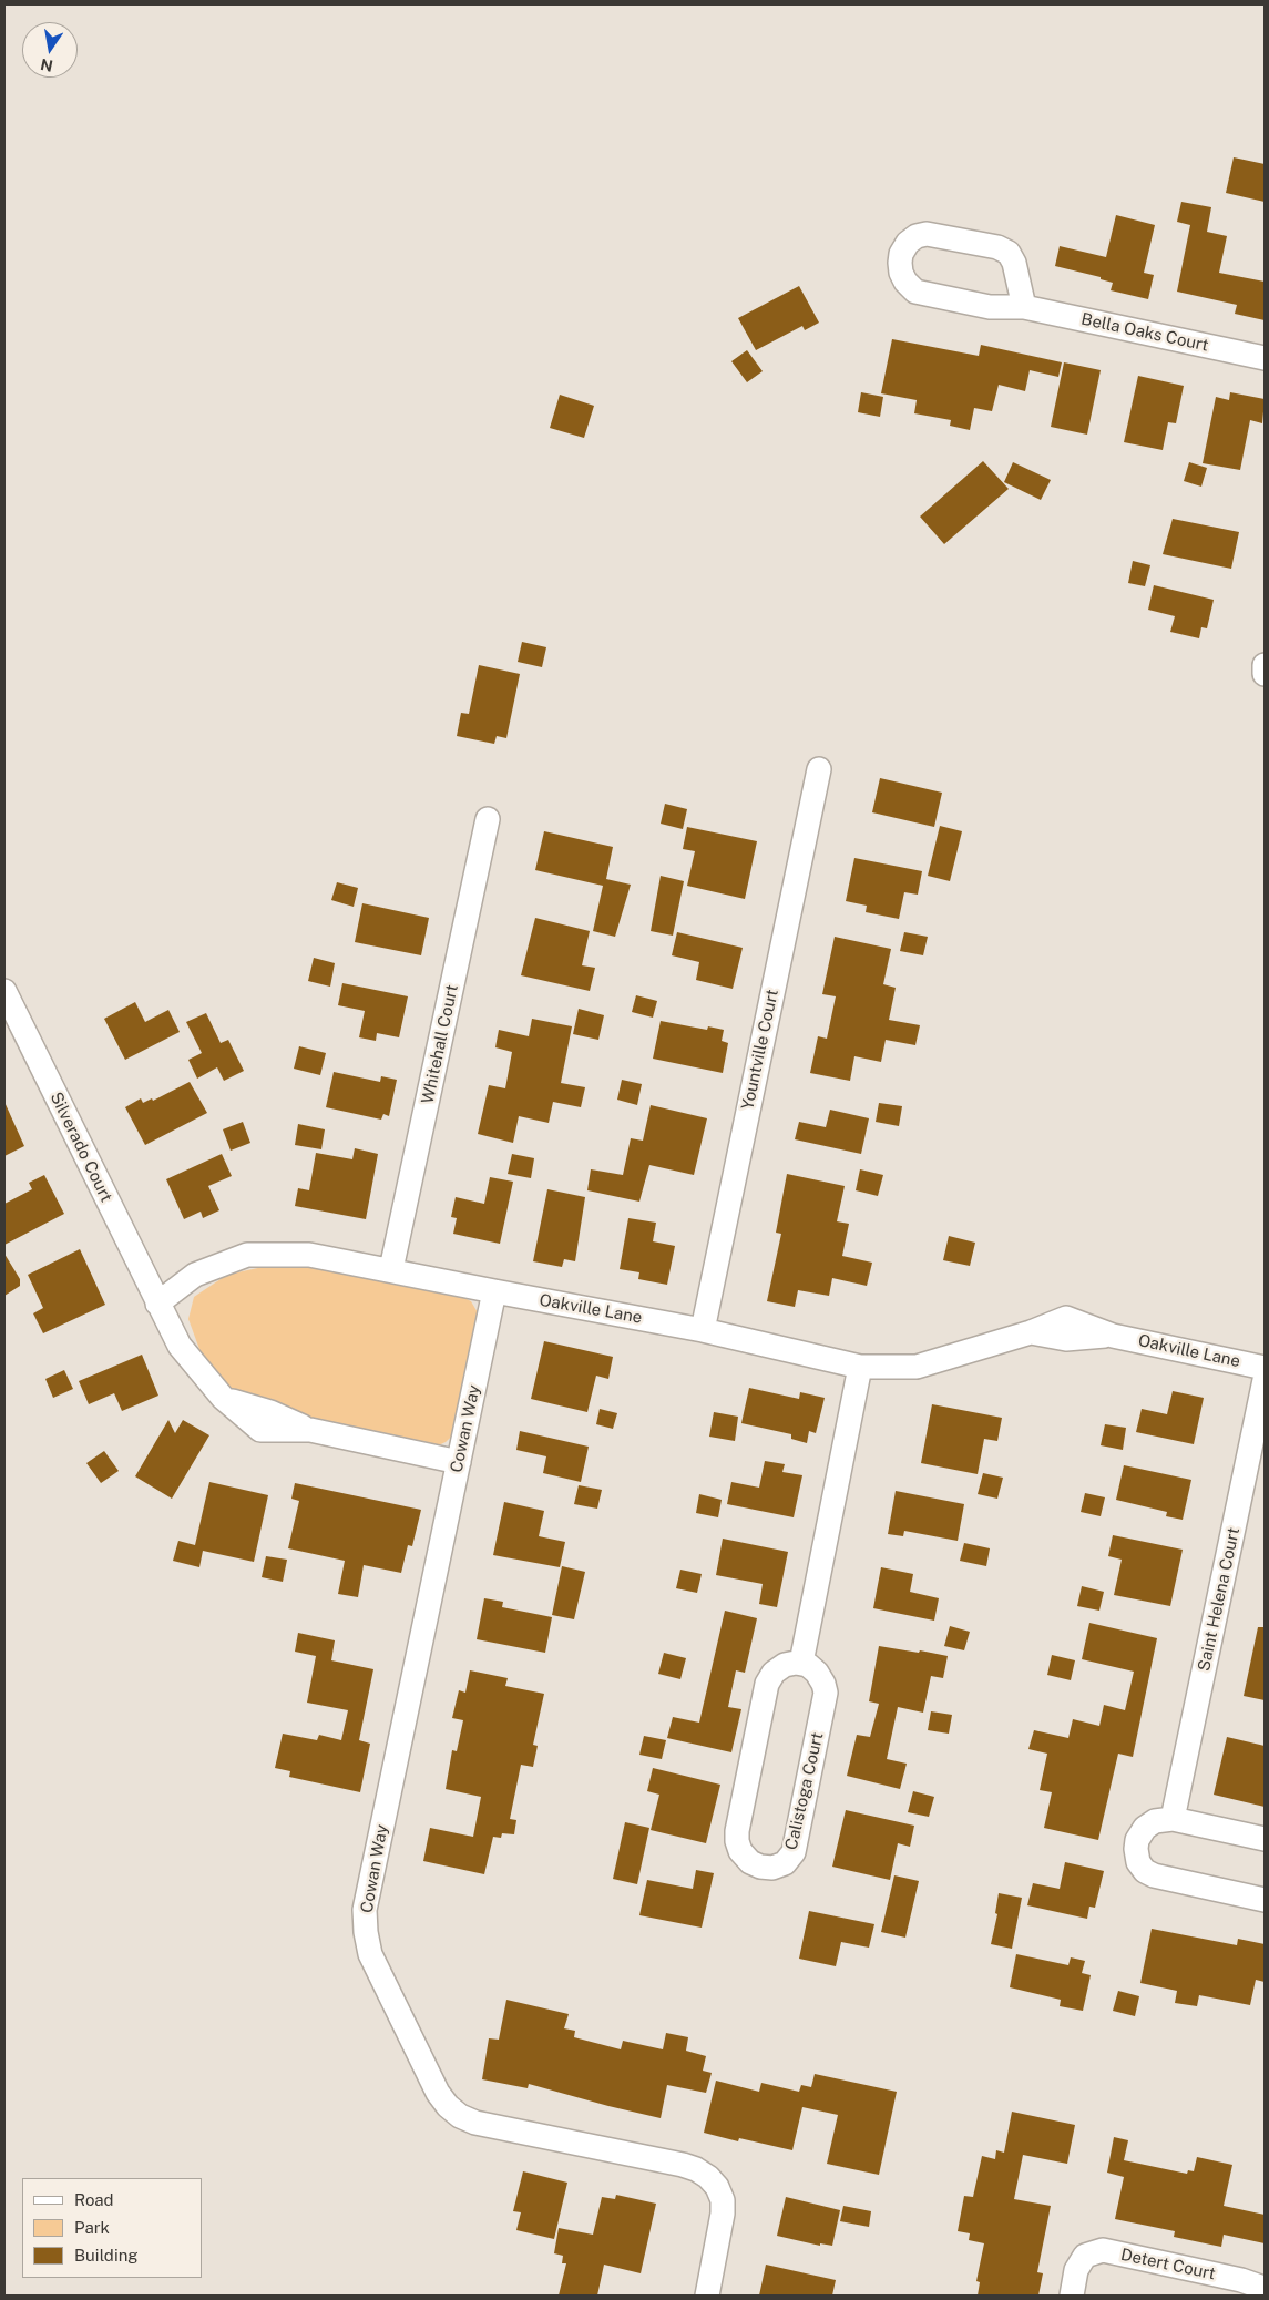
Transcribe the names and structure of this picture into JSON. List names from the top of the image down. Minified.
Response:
{"streets":{"street":["Bella Oaks Court","Whitehall Court","Yountville Court","Silverado Court","Oakville Lane","Cowan Way","Saint Helena Court","Calistoga Court","Detert Court"]},"crossings":[["Whitehall Court","Oakville Lane"],["Yountville Court","Oakville Lane"],["Silverado Court","Oakville Lane"],["Silverado Court","Cowan Way"],["Oakville Lane","Cowan Way"]],"legend":["Road","Park","Building"],"north":"bottom"}
